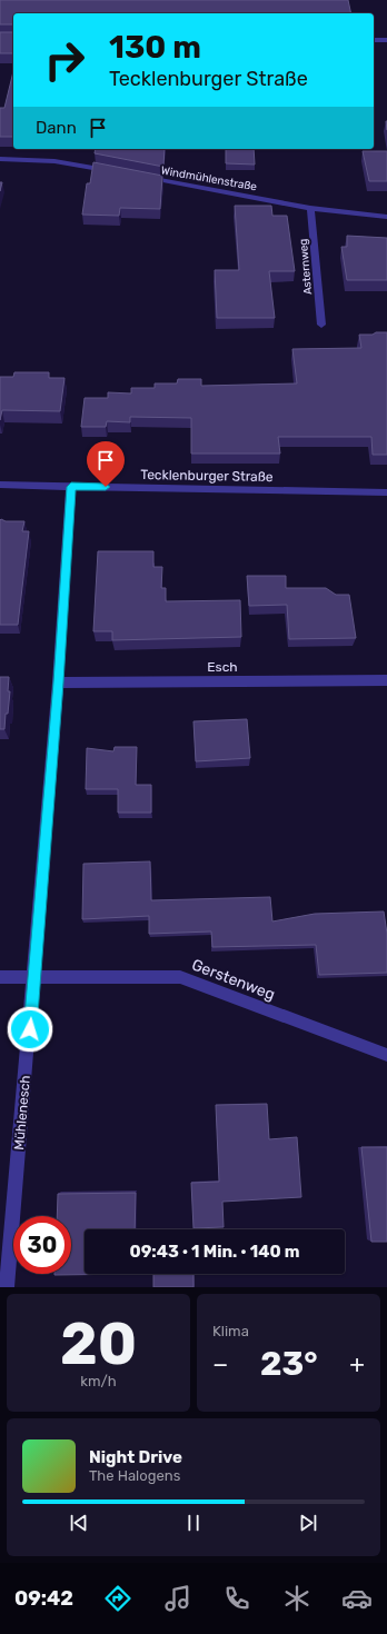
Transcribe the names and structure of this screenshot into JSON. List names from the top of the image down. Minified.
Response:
{"streets":{"street":["Windmühlenstraße","Asternweg","Tecklenburger Straße","Esch","Gerstenweg","Mühlenesch"]},"crossings":[["Windmühlenstraße","Asternweg"],["Tecklenburger Straße","Mühlenesch"],["Esch","Mühlenesch"],["Gerstenweg","Mühlenesch"]],"page":{"turn":["130 m","Tecklenburger Straße"],"then":"Dann","limit":"30","trip":"09:43 · 1 Min. · 140 m","tile":[["20","km/h"],"Klima"],"heat":["−","23°","+"],"song":["Night Drive","The Halogens"],"tabs":"09:42"}}
